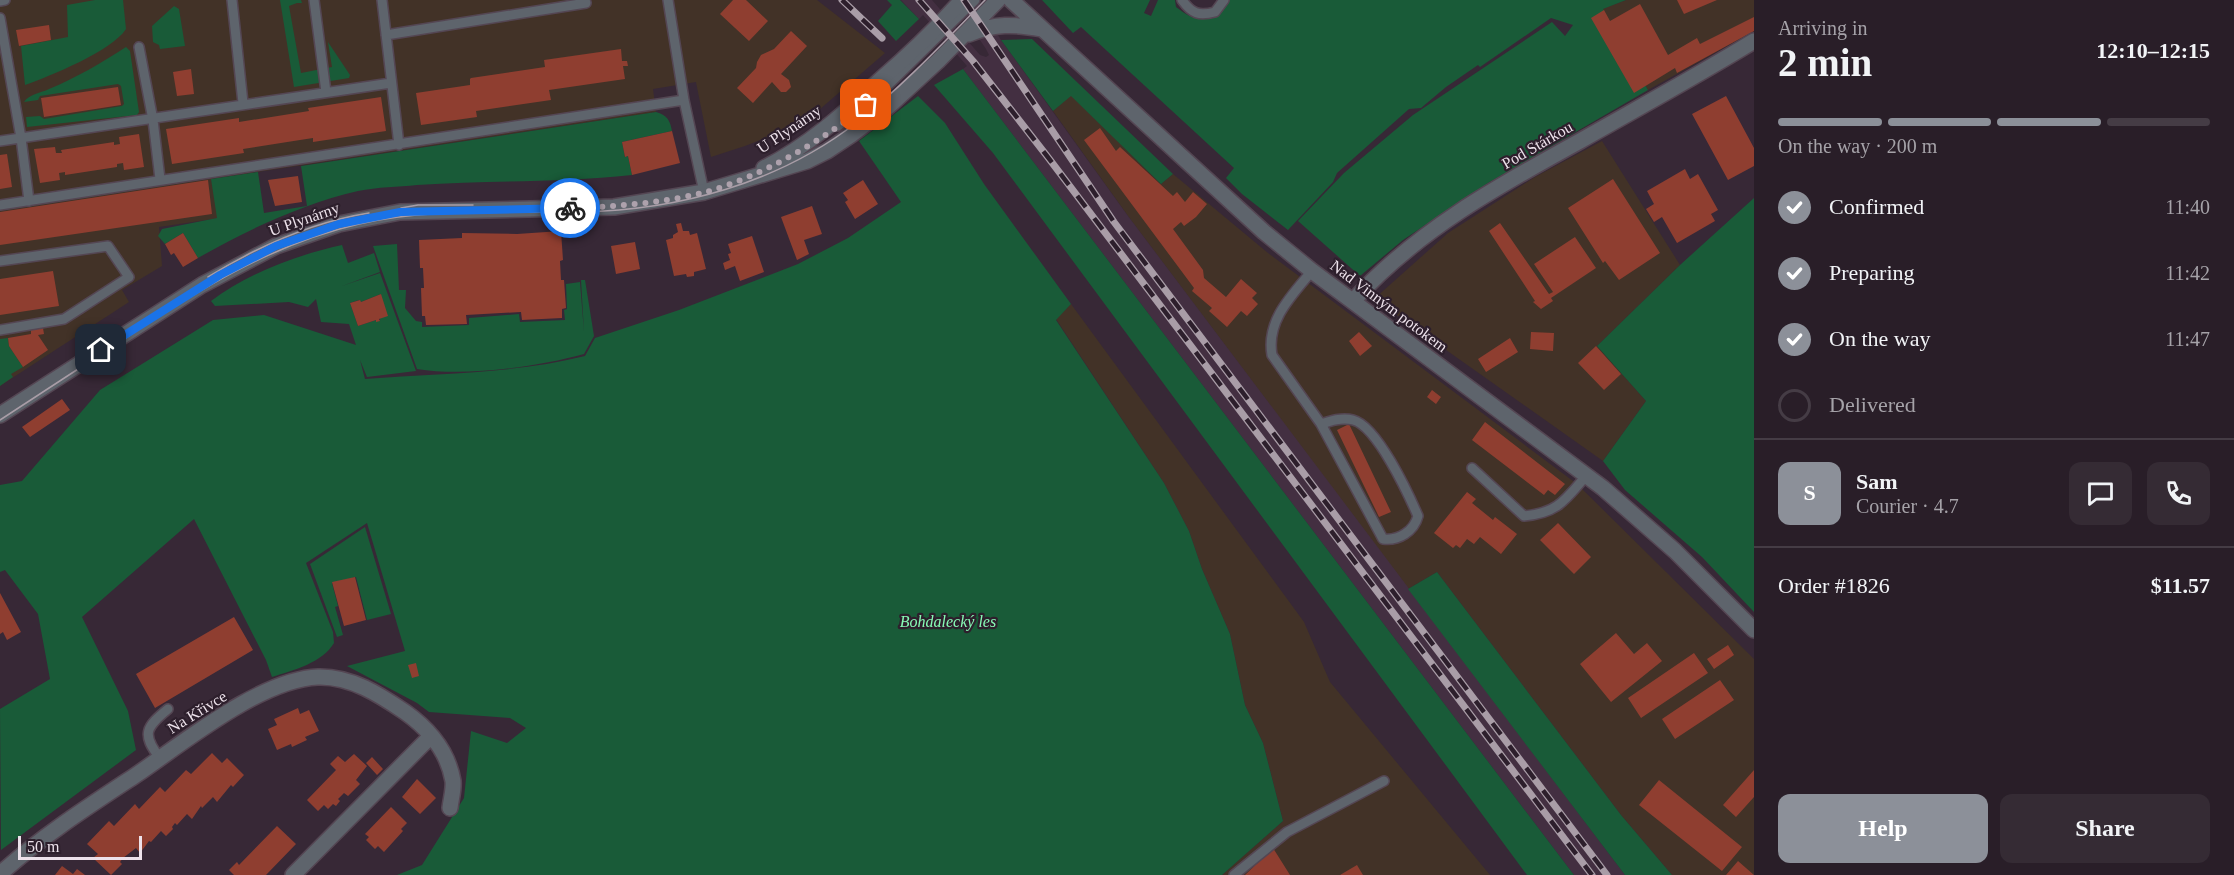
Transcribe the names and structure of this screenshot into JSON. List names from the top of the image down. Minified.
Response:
{"streets":{"street":["U Plynárny","Pod Stárkou","Nad Vinným potokem","Na Křivce"]},"crossings":[["Pod Stárkou","Nad Vinným potokem"]],"parks":["Bohdalecký les"],"scale_bar":"50 m","page":{"heading":["2 min","Arriving in","12:10–12:15"],"panel":["Sam","Courier · 4.7","Order #1826","$11.57"],"bar":"On the way · 200 m","list":[["Confirmed","11:40"],["Preparing","11:42"],["On the way","11:47"],"Delivered"],"round":"S","buttons":["Help","Share"],"scale":"50 m"}}
